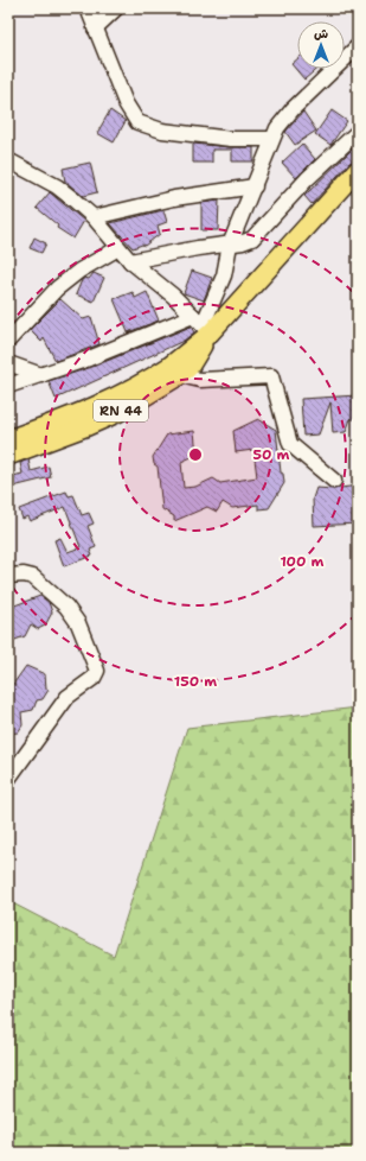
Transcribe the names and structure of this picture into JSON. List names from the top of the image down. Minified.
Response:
{"streets":{"main road":["RN 44"]},"north":"top","rings":["50 m","100 m","150 m"]}
